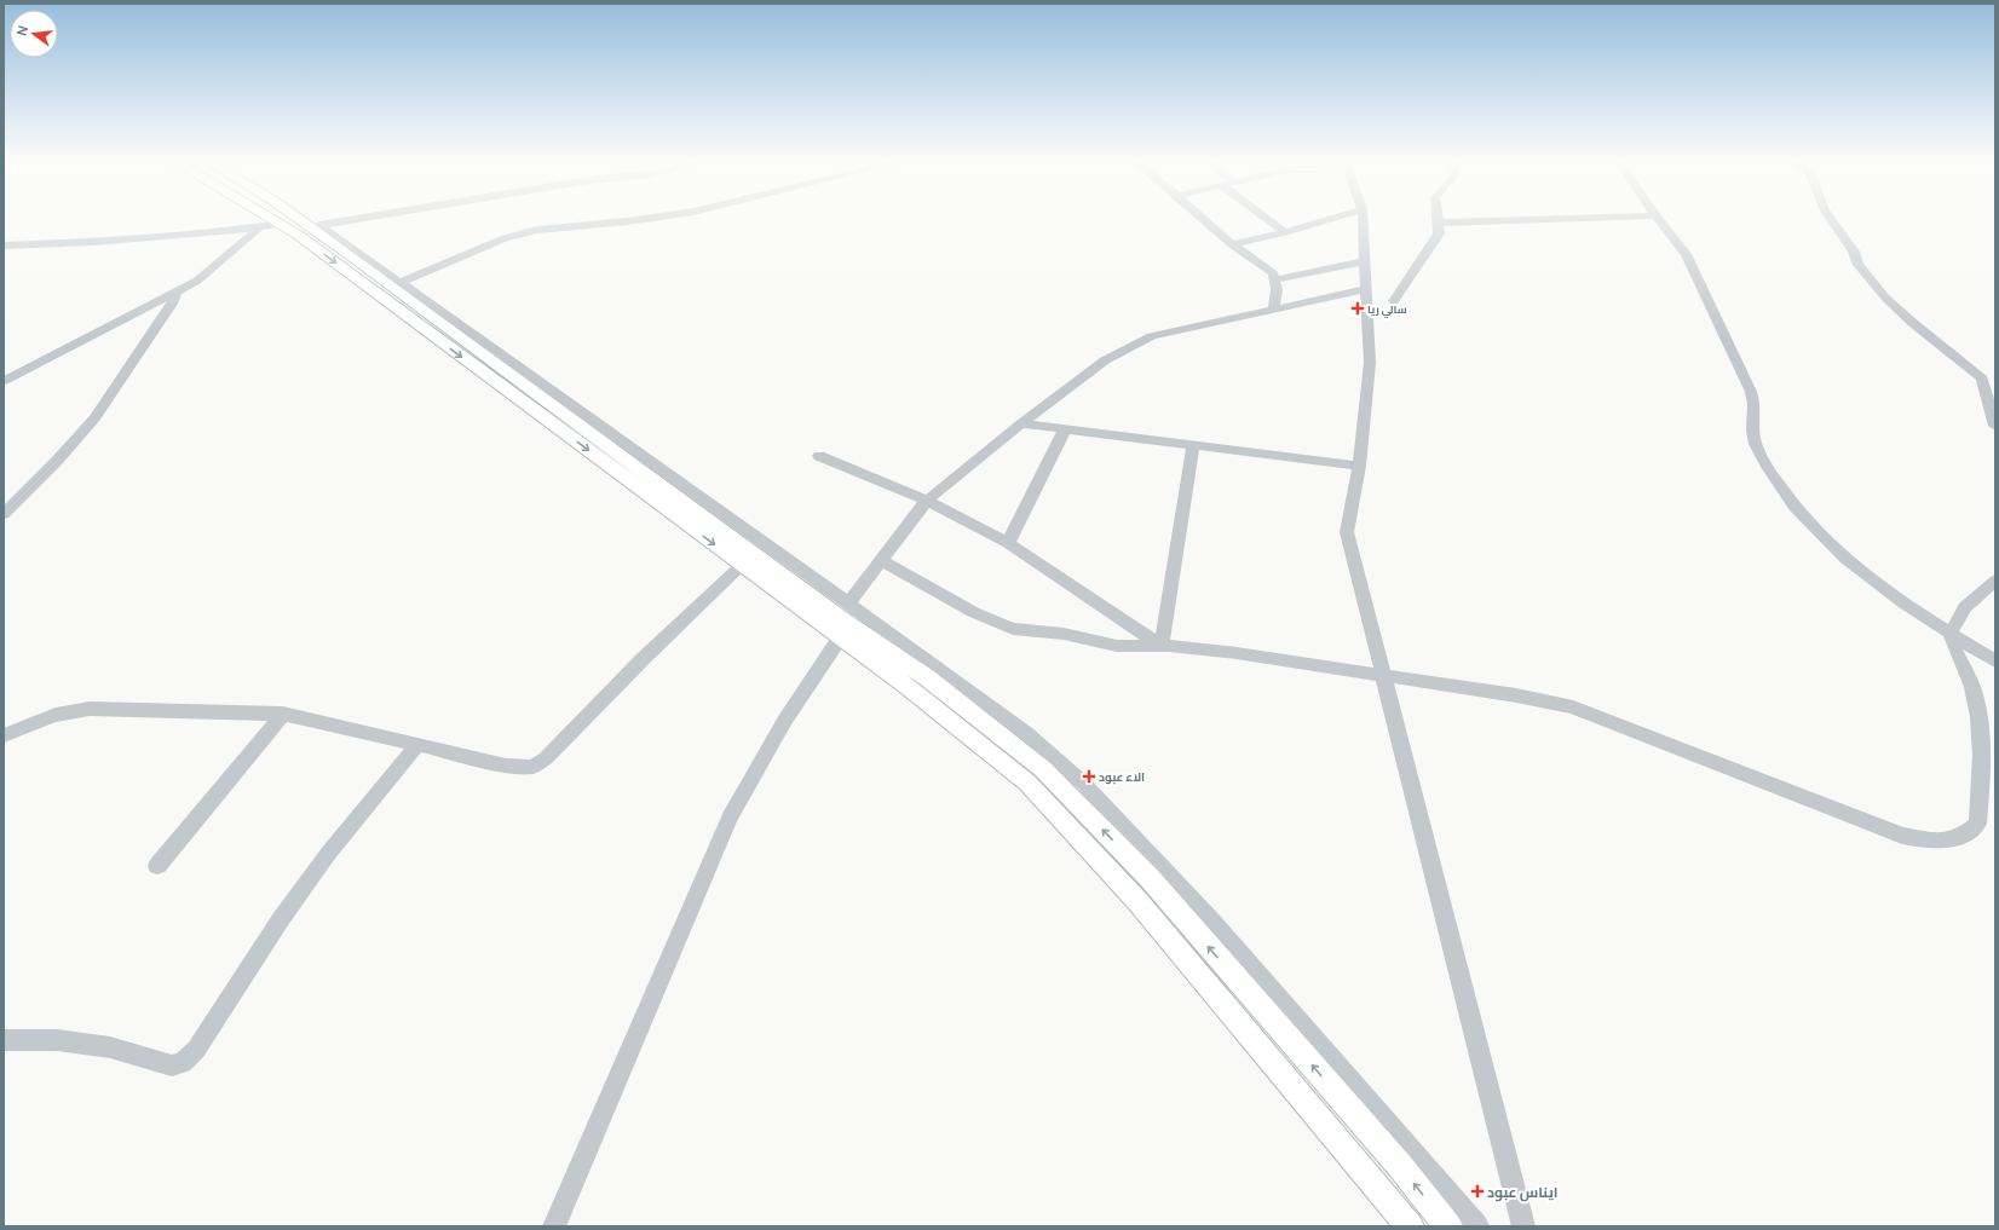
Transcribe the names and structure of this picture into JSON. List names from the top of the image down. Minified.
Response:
{"places":{"health":["سالي ريا","الاء عبود","ايناس عبود"]},"north":"left"}
